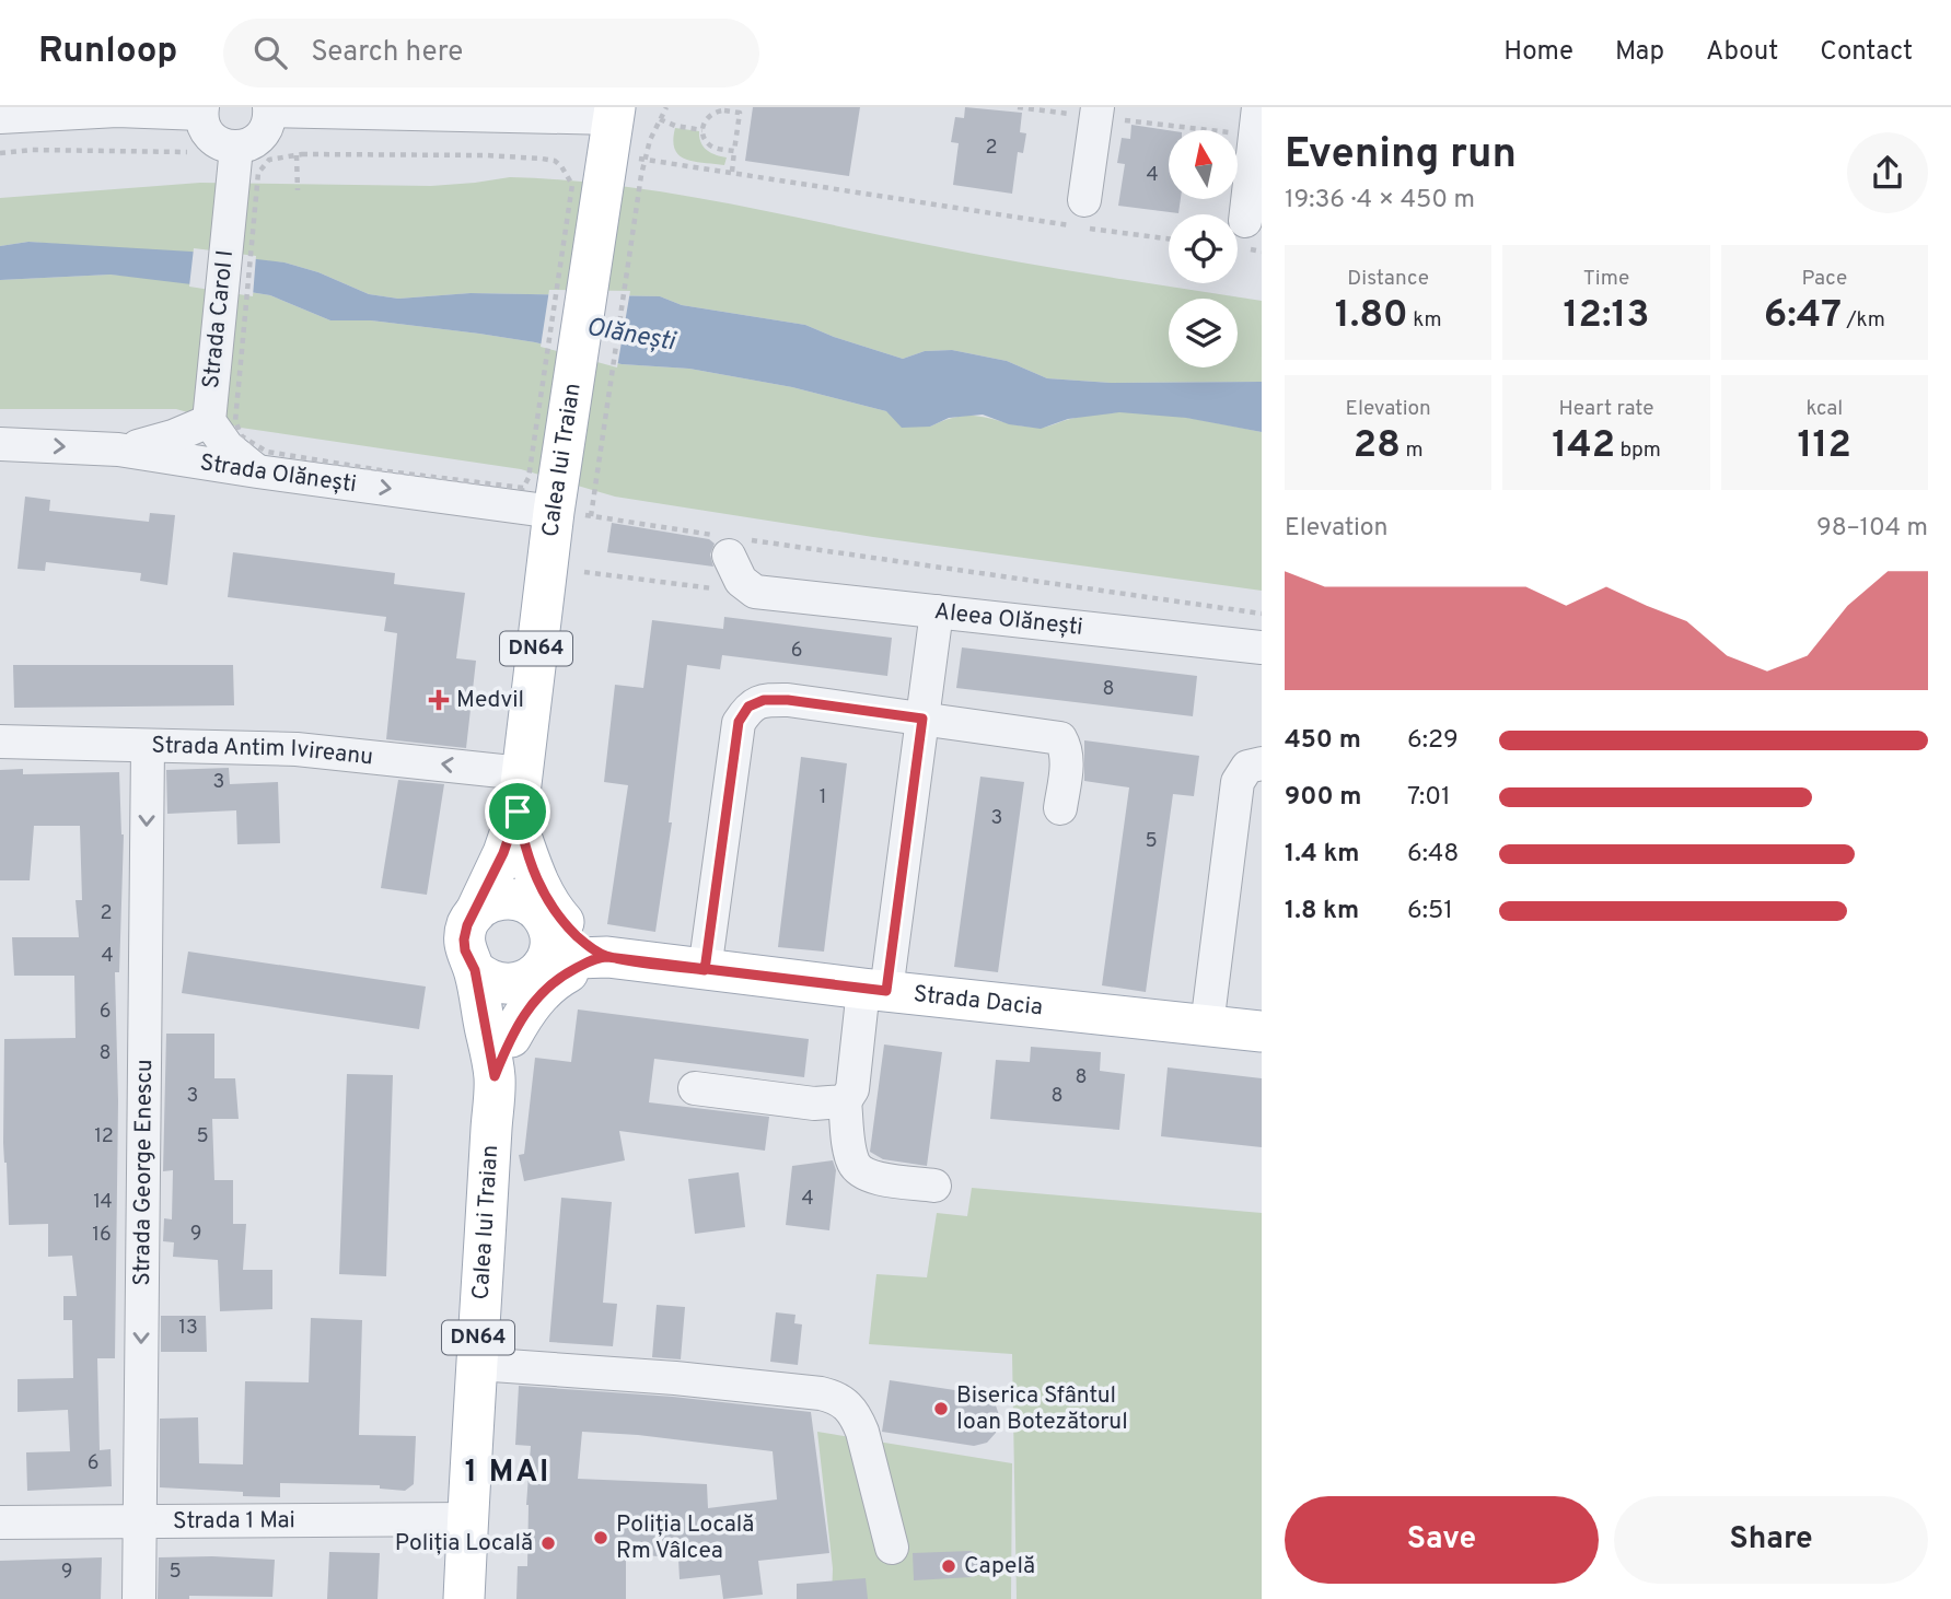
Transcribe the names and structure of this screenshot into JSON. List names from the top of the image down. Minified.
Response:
{"streets":{"main road":["Calea lui Traian","DN64","Strada Dacia"],"street":["Strada Carol I","Strada Olănești","Aleea Olănești","Strada Antim Ivireanu","Strada George Enescu","Strada 1 Mai"]},"crossings":[["Strada Carol I","Strada Olănești"],["Calea lui Traian","Strada Olănești"],["Calea lui Traian","Strada Antim Ivireanu"],["Calea lui Traian","Strada Dacia"],["Calea lui Traian","Strada 1 Mai"],["Strada Antim Ivireanu","Strada George Enescu"],["Strada George Enescu","Strada 1 Mai"]],"one_way":["Strada Olănești","Strada Antim Ivireanu","Strada George Enescu"],"districts":["1 MAI"],"water":["Olănești"],"places":{"health":["Medvil"],"other":["Biserica Sfântul Ioan Botezătorul","Poliția Locală Rm Vâlcea","Poliția Locală","Capelă"]},"house_numbers":["2","4","6","8","3","1","3","5","2","4","6","8","8","3","8","12","5","4","14","9","16","13","6","9","5"],"north":"top","page":{"header":"Runloop","search":"Search here","nav":["Home","Map","About","Contact"],"heading":["Evening run","19:36 · 4 × 450 m"],"stats":[["Distance","1.80 km"],["Time","12:13"],["Pace","6:47 /km"],["Elevation","28 m"],["Heart rate","142 bpm"],["kcal","112"]],"chart":["Elevation","98–104 m"],"list":[{"name":"450 m","note":"6:29"},{"name":"900 m","note":"7:01"},{"name":"1.4 km","note":"6:48"},{"name":"1.8 km","note":"6:51"}],"buttons":["Save","Share"]}}
